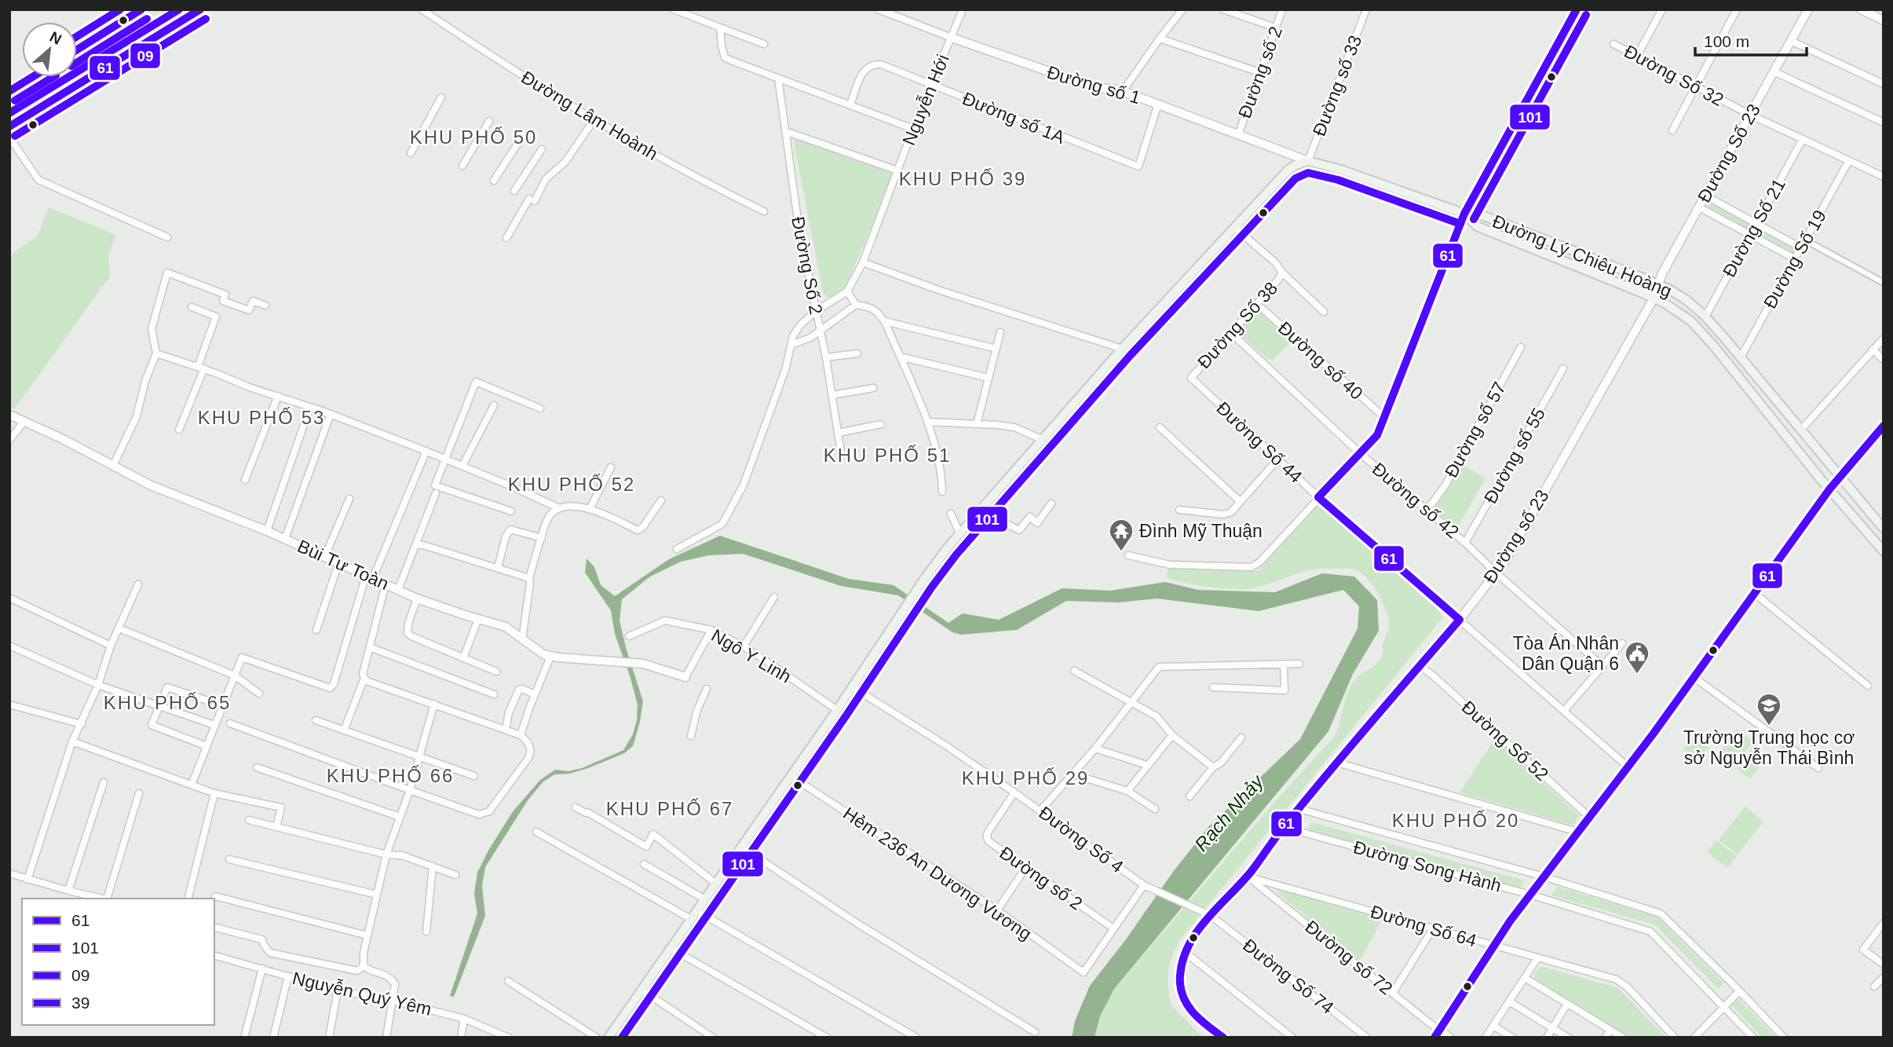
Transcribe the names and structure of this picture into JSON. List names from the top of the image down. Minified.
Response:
{"streets":{"main road":["Đường Lý Chiêu Hoàng"],"street":["Đường số 2","Đường Số 32","Đường số 1","Đường số 33","Nguyễn Hới","Đường Lâm Hoành","Đường số 1A","Đường Số 23","Đường Số 21","Đường Số 19","Đường Số 2","Đường Số 38","Đường số 40","Đường số 57","Đường Số 44","Đường số 55","Đường số 42","Đường số 23","Bùi Tư Toàn","Ngô Y Linh","Đường Số 52","Đường Số 4","Đường Song Hành","Hẻm 236 An Dương Vương","Đường Số 64","Đường số 72","Đường Số 74","Nguyễn Quý Yêm"]},"crossings":[["Đường số 2","Đường số 1"],["Đường số 2","Đường Số 4"],["Đường số 2","Hẻm 236 An Dương Vương"],["Đường Số 32","Đường Số 23"],["Đường Số 32","Đường Số 21"],["Đường Số 32","Đường Số 19"],["Đường số 1","Đường số 33"],["Đường số 1","Nguyễn Hới"],["Đường số 1","Đường số 1A"],["Nguyễn Hới","Đường số 1A"],["Nguyễn Hới","Đường Số 2"],["Đường Số 23","Đường Lý Chiêu Hoàng"],["Đường Số 23","Đường số 23"],["Đường Số 21","Đường Lý Chiêu Hoàng"],["Đường Lý Chiêu Hoàng","Đường Số 19"],["Đường Lý Chiêu Hoàng","Đường số 23"],["Đường Số 38","Đường số 40"],["Đường Số 38","Đường Số 44"],["Đường Số 38","Đường số 42"],["Đường số 57","Đường số 42"],["Đường Số 44","Đường số 23"],["Đường số 55","Đường số 42"],["Đường số 42","Đường số 23"],["Đường số 23","Đường Số 52"],["Đường số 23","Đường Số 4"],["Đường số 23","Đường Song Hành"],["Đường số 23","Đường Số 64"],["Đường số 23","Đường số 72"],["Đường số 23","Đường Số 74"],["Đường Số 4","Đường Số 74"],["Đường Số 64","Đường số 72"]],"districts":["KHU PHỐ 50","KHU PHỐ 39","KHU PHỐ 53","KHU PHỐ 51","KHU PHỐ 52","KHU PHỐ 65","KHU PHỐ 66","KHU PHỐ 29","KHU PHỐ 67","KHU PHỐ 20"],"water":["Rạch Nhảy"],"places":{"temple":["Đình Mỹ Thuận"],"public building":["Tòa Án Nhân Dân Quận 6"],"school or university":["Trường Trung học cơ sở Nguyễn Thái Bình"]},"lines":["transit line 61","transit line 39","transit line 101","transit line 09"],"legend":["61","101","09","39"],"scale_bar":"100 m","north":"top right"}
